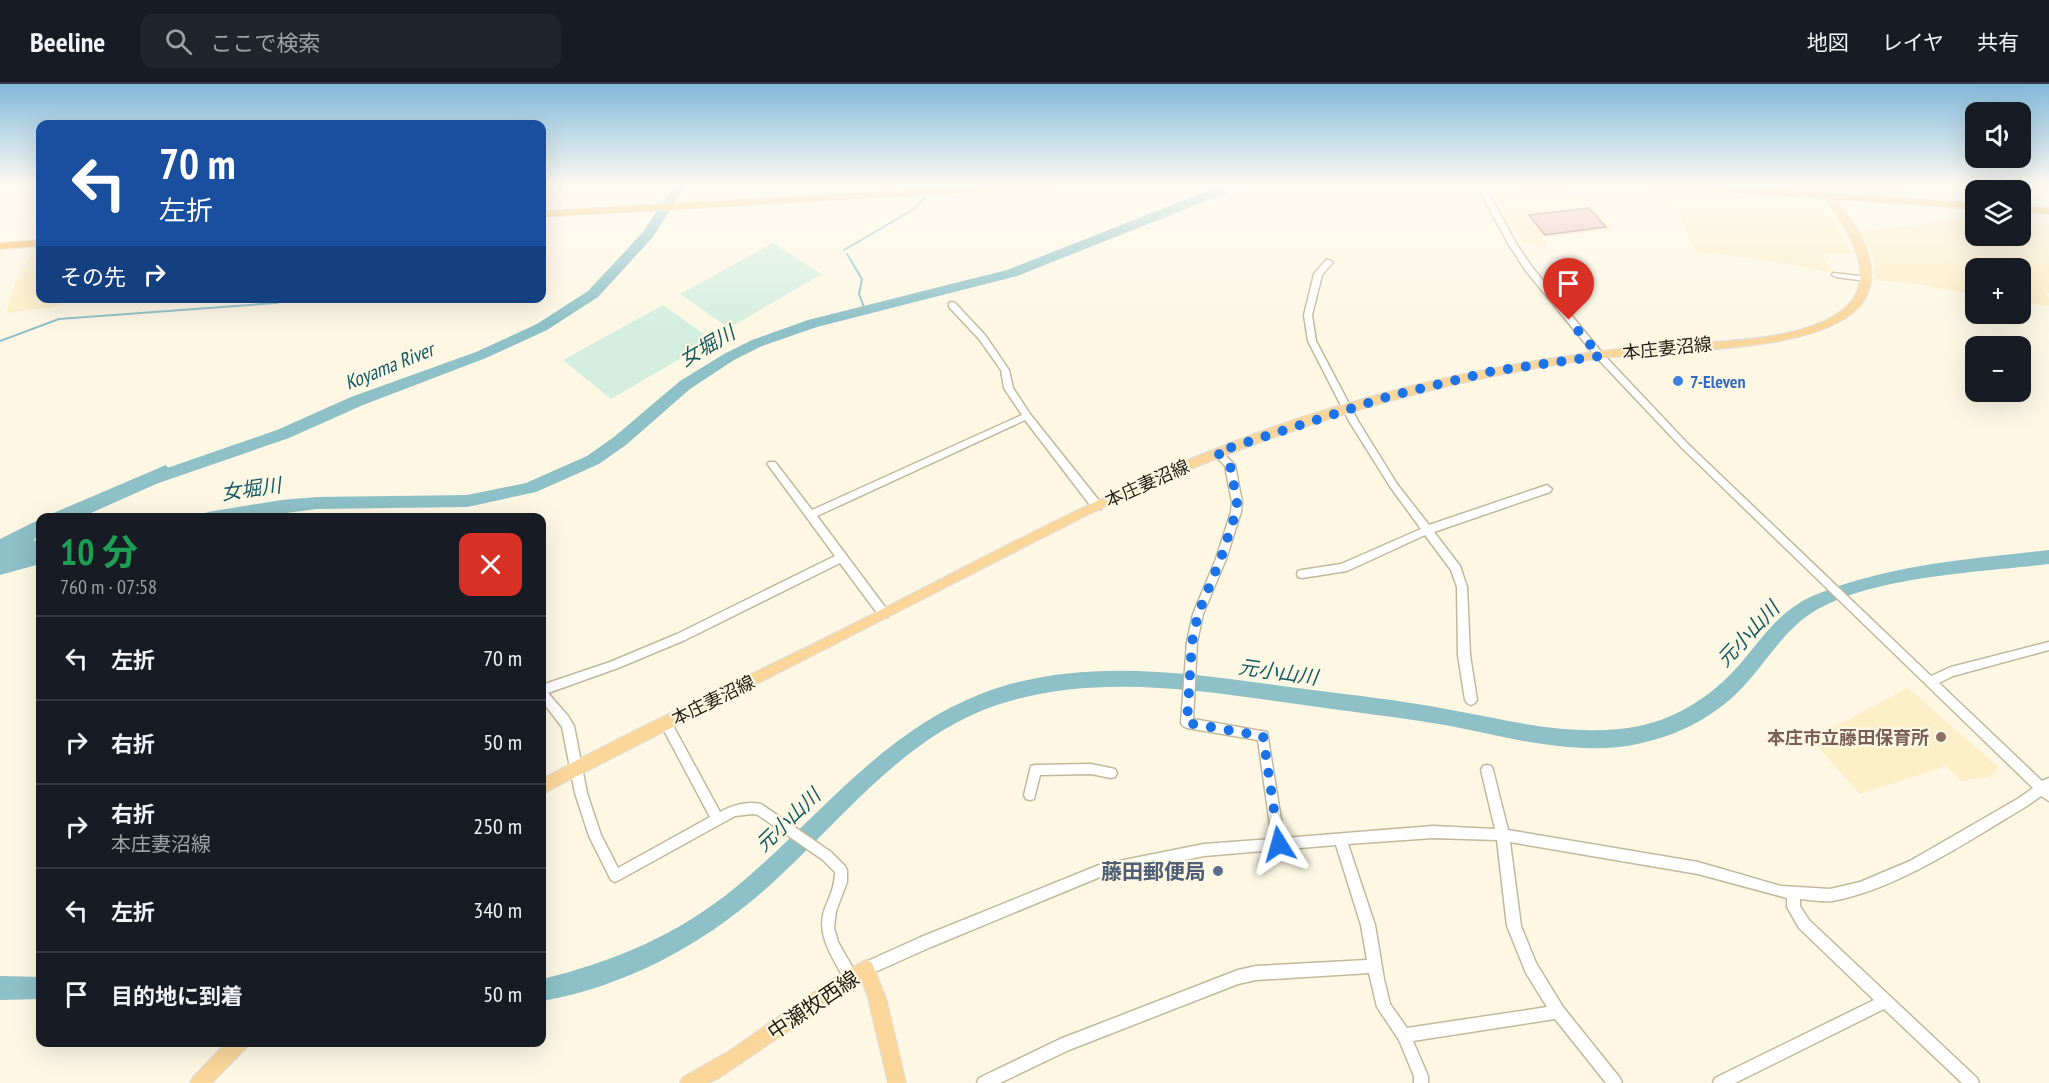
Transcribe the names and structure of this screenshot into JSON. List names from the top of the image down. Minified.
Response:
{"streets":{"main road":["本庄妻沼線","中瀬牧西線"]},"water":["女堀川","Koyama River","元小山川"],"places":["7-Eleven","本庄市立藤田保育所","藤田郵便局"],"page":{"header":"Beeline","search":"ここで検索","nav":["地図","レイヤ","共有"],"map_buttons":["+","−"],"turn":["70 m","左折"],"then":"その先","heading":["10 分","760 m · 07:58"],"list":[{"name":"左折","value":"70 m"},{"name":"右折","value":"50 m"},{"name":"右折","note":"本庄妻沼線","value":"250 m"},{"name":"左折","value":"340 m"},{"name":"目的地に到着","value":"50 m"}]}}
